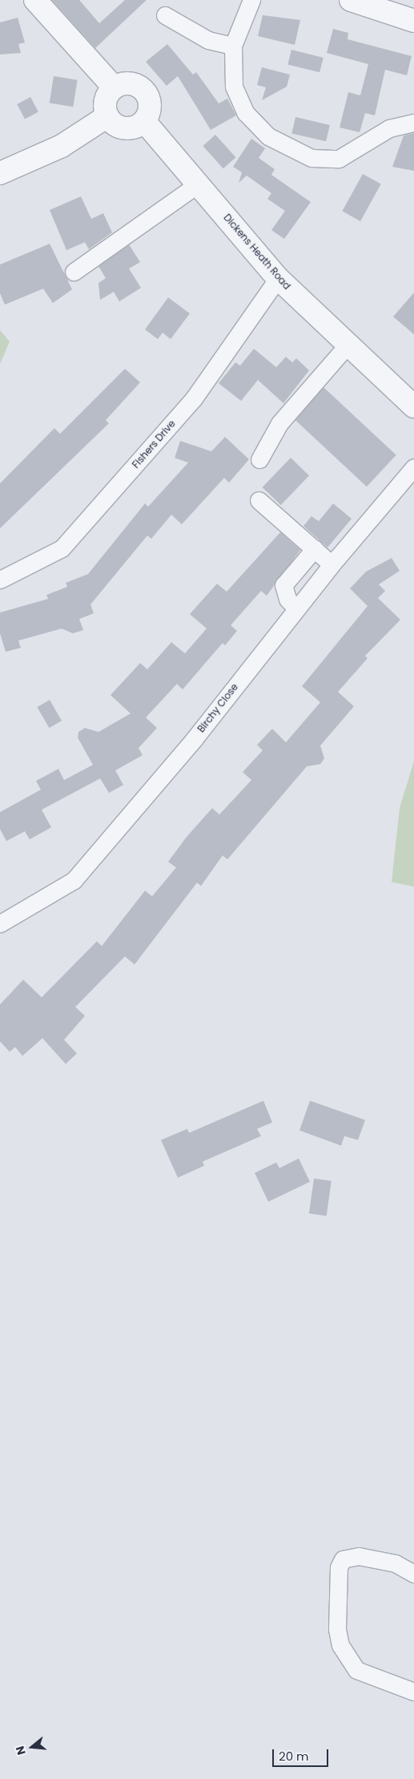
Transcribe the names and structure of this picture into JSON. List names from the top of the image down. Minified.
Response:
{"streets":{"street":["Dickens Heath Road","Fishers Drive","Birchy Close"]},"crossings":[["Dickens Heath Road","Fishers Drive"]],"scale_bar":"20 m","north":"left"}
